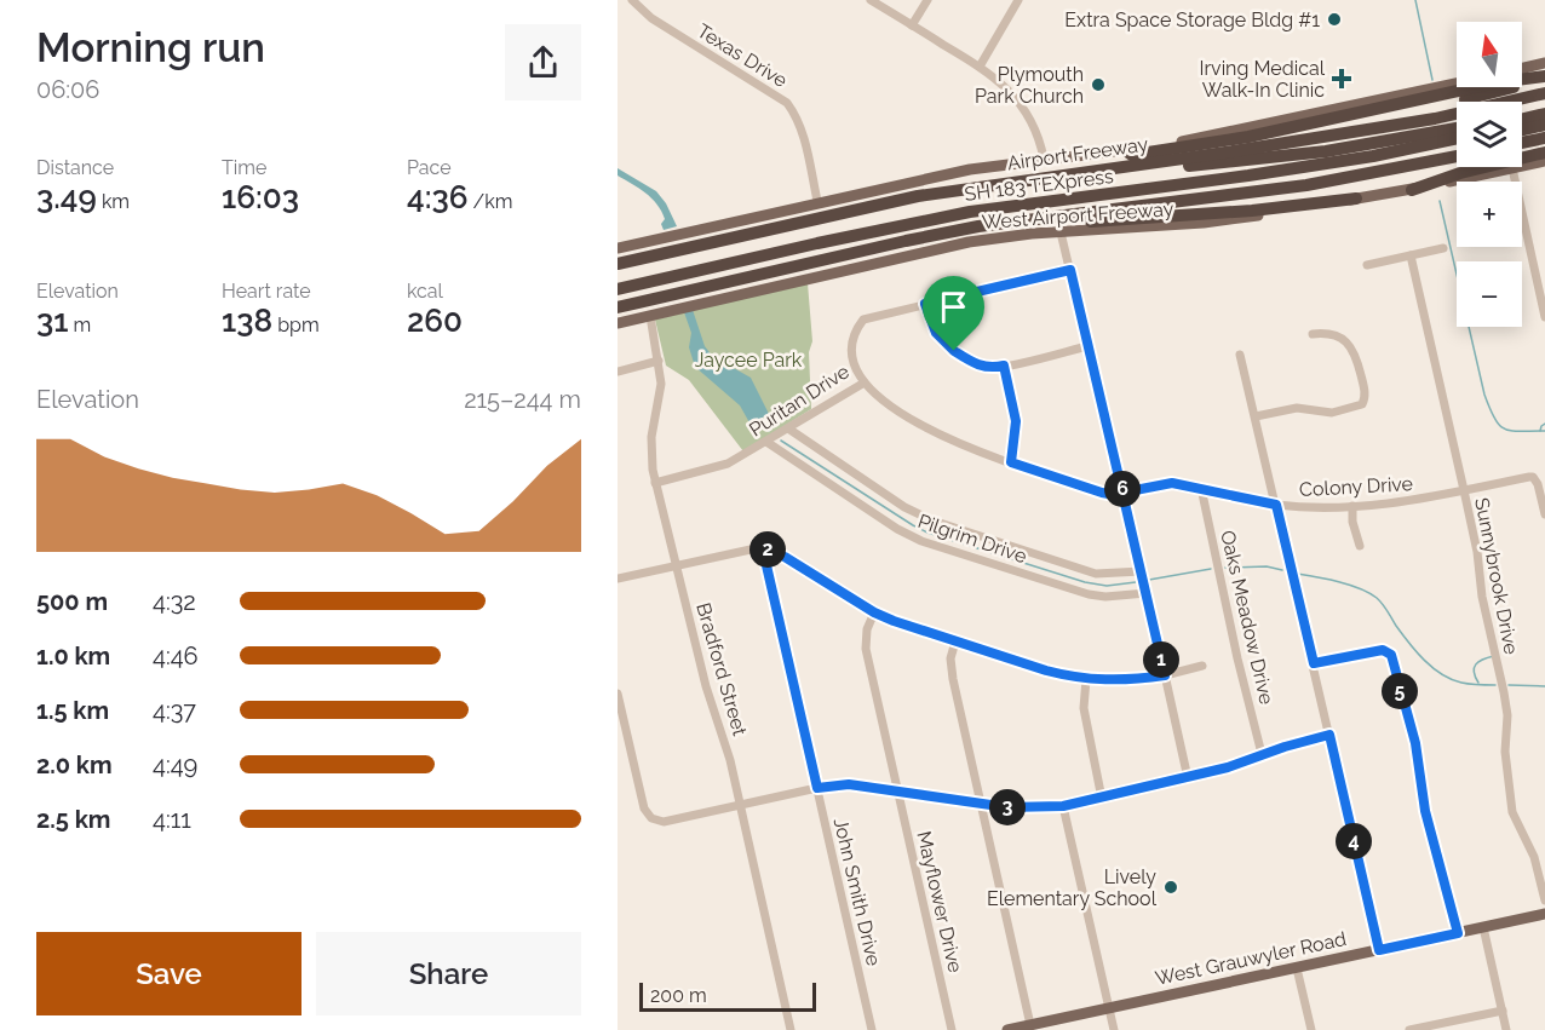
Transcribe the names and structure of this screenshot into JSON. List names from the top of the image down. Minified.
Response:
{"streets":{"highway":["Airport Freeway","SH 183 TEXpress"],"main road":["West Airport Freeway","West Grauwyler Road"],"street":["Texas Drive","Puritan Drive","Colony Drive","Pilgrim Drive","Sunnybrook Drive","Oaks Meadow Drive","Bradford Street","John Smith Drive","Mayflower Drive"]},"crossings":[["West Airport Freeway","Bradford Street"],["Puritan Drive","Colony Drive"],["Puritan Drive","Pilgrim Drive"],["Puritan Drive","Bradford Street"],["Colony Drive","Sunnybrook Drive"],["Colony Drive","Oaks Meadow Drive"]],"parks":["Jaycee Park"],"places":{"other":["Extra Space Storage Bldg #1","Plymouth Park Church","Lively Elementary School"],"health":["Irving Medical Walk-In Clinic"]},"scale_bar":"200 m","north":"top","page":{"heading":["Morning run","06:06"],"map_buttons":["+","−"],"stats":[["Distance","3.49 km"],["Time","16:03"],["Pace","4:36 /km"],["Elevation","31 m"],["Heart rate","138 bpm"],["kcal","260"]],"chart":["Elevation","215–244 m"],"pins":["6","2","1","5","3","4"],"list":[{"name":"500 m","note":"4:32"},{"name":"1.0 km","note":"4:46"},{"name":"1.5 km","note":"4:37"},{"name":"2.0 km","note":"4:49"},{"name":"2.5 km","note":"4:11"}],"buttons":["Save","Share"],"scale":"200 m"}}
